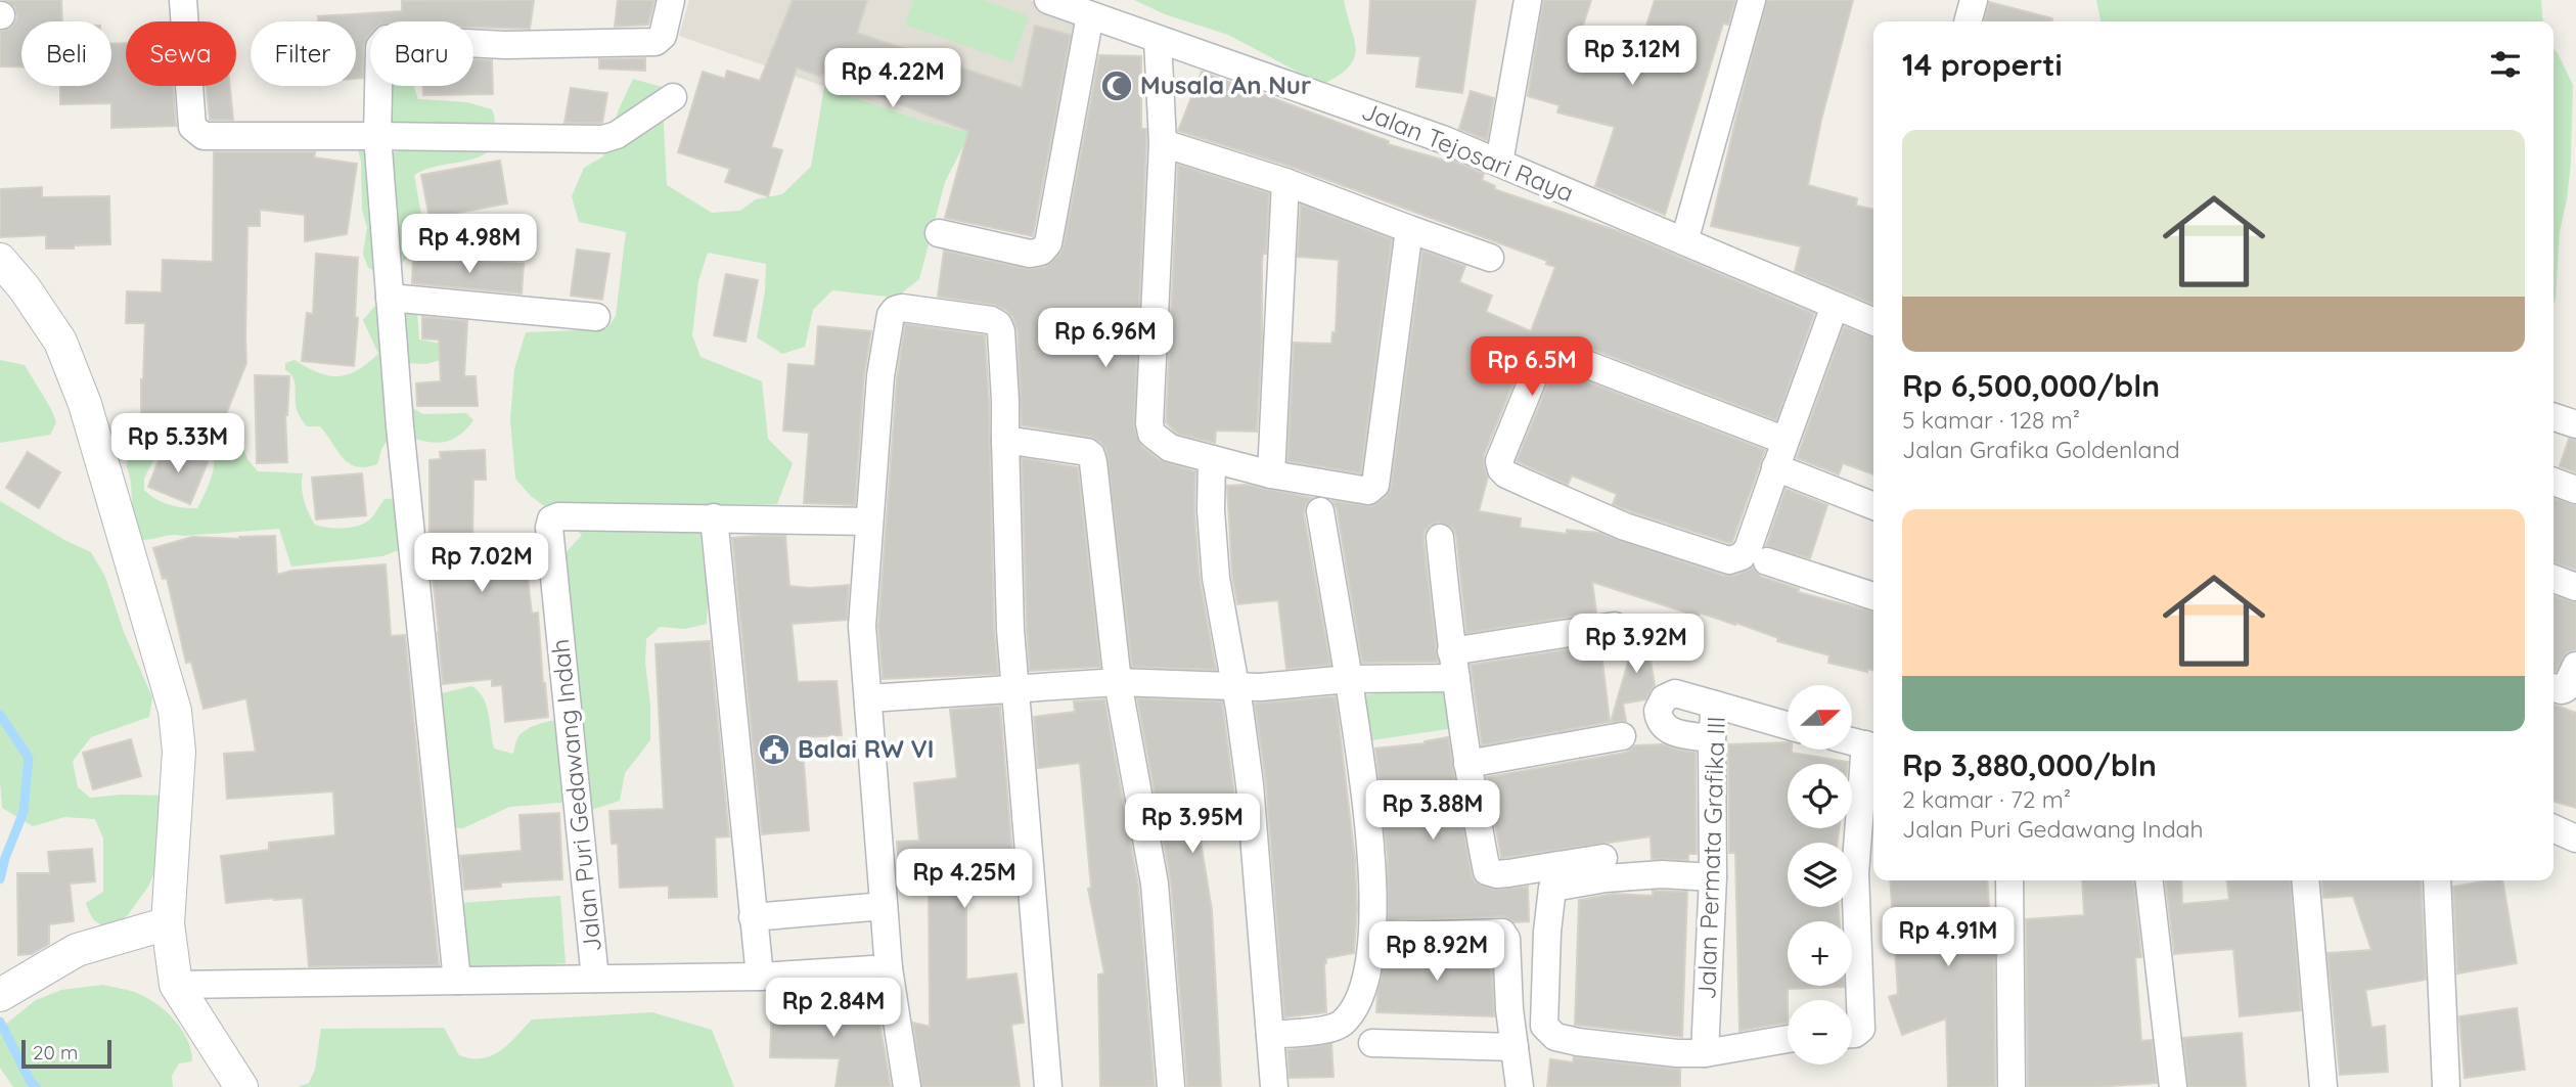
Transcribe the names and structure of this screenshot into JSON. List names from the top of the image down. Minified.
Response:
{"streets":{"street":["Jalan Tejosari Raya","Jalan Puri Gedawang Indah","Jalan Permata Grafika III"]},"places":{"mosque":["Musala An Nur"],"public building":["Balai RW VI"]},"scale_bar":"20 m","north":"right","page":{"chip":["Beli","Sewa","Filter","Baru"],"heading":"14 properti","price":["Rp 3.12M","Rp 4.22M","Rp 4.98M","Rp 6.96M","Rp 6.5M","Rp 5.33M","Rp 7.02M","Rp 3.92M","Rp 3.88M","Rp 3.95M","Rp 4.25M","Rp 4.91M","Rp 8.92M","Rp 2.84M"],"list":[{"name":"Rp 6,500,000/bln","note":"5 kamar · 128 m² · Jalan Grafika Goldenland"},{"name":"Rp 3,880,000/bln","note":"2 kamar · 72 m² · Jalan Puri Gedawang Indah"}],"map_buttons":["+","−"],"scale":"20 m"}}
